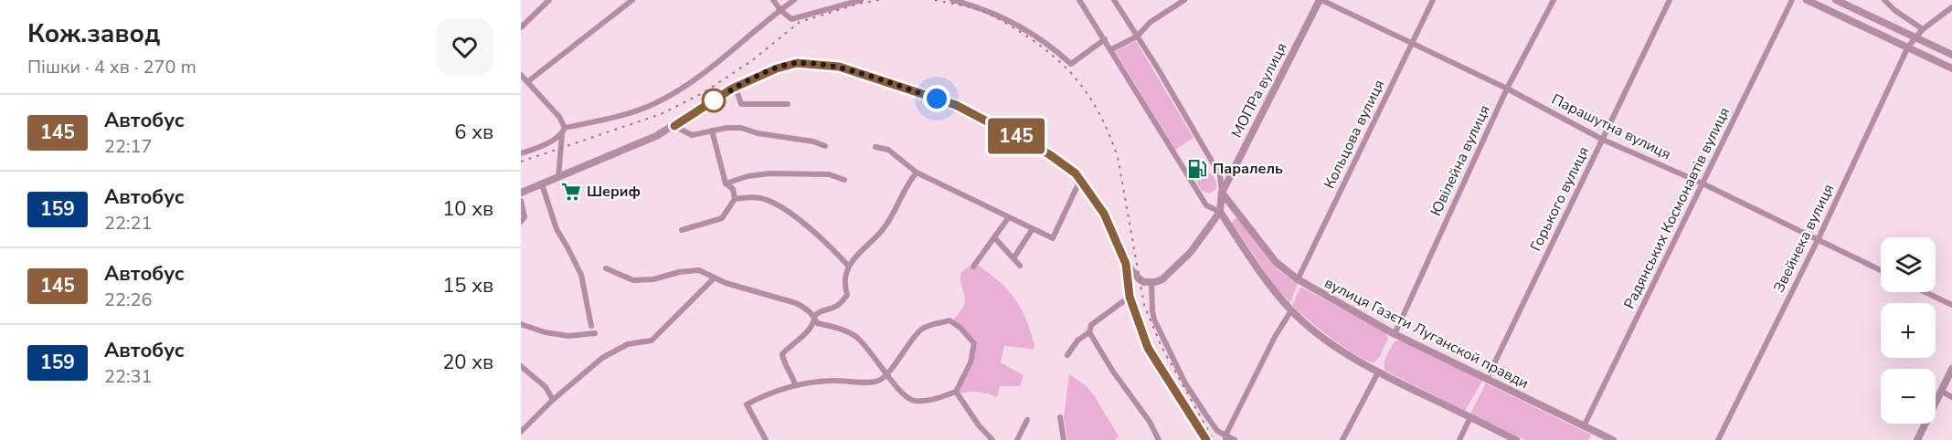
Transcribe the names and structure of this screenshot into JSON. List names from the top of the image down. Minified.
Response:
{"streets":{"street":["МОПРа вулиця","Парашутна вулиця","Кольцова вулиця","Ювілейна вулиця","Горького вулиця","Радянських Космонавтів вулиця","Звейнека вулиця","вулиця Газєти Луганской правди"]},"crossings":[["МОПРа вулиця","Парашутна вулиця"],["МОПРа вулиця","вулиця Газєти Луганской правди"],["Парашутна вулиця","Кольцова вулиця"],["Парашутна вулиця","Ювілейна вулиця"],["Парашутна вулиця","Горького вулиця"],["Парашутна вулиця","Радянських Космонавтів вулиця"],["Парашутна вулиця","Звейнека вулиця"],["Кольцова вулиця","вулиця Газєти Луганской правди"],["Ювілейна вулиця","вулиця Газєти Луганской правди"],["Горького вулиця","вулиця Газєти Луганской правди"],["Радянських Космонавтів вулиця","вулиця Газєти Луганской правди"]],"places":{"fuel station":["Паралель"],"supermarket":["Шериф"]},"lines":["bus line 145"],"page":{"heading":["Кож.завод","Пішки · 4 хв · 270 m"],"on_map":"145","list":[{"mark":"145","name":"Автобус","note":"22:17","value":"6 хв"},{"mark":"159","name":"Автобус","note":"22:21","value":"10 хв"},{"mark":"145","name":"Автобус","note":"22:26","value":"15 хв"},{"mark":"159","name":"Автобус","note":"22:31","value":"20 хв"}],"map_buttons":["+","−"]}}
